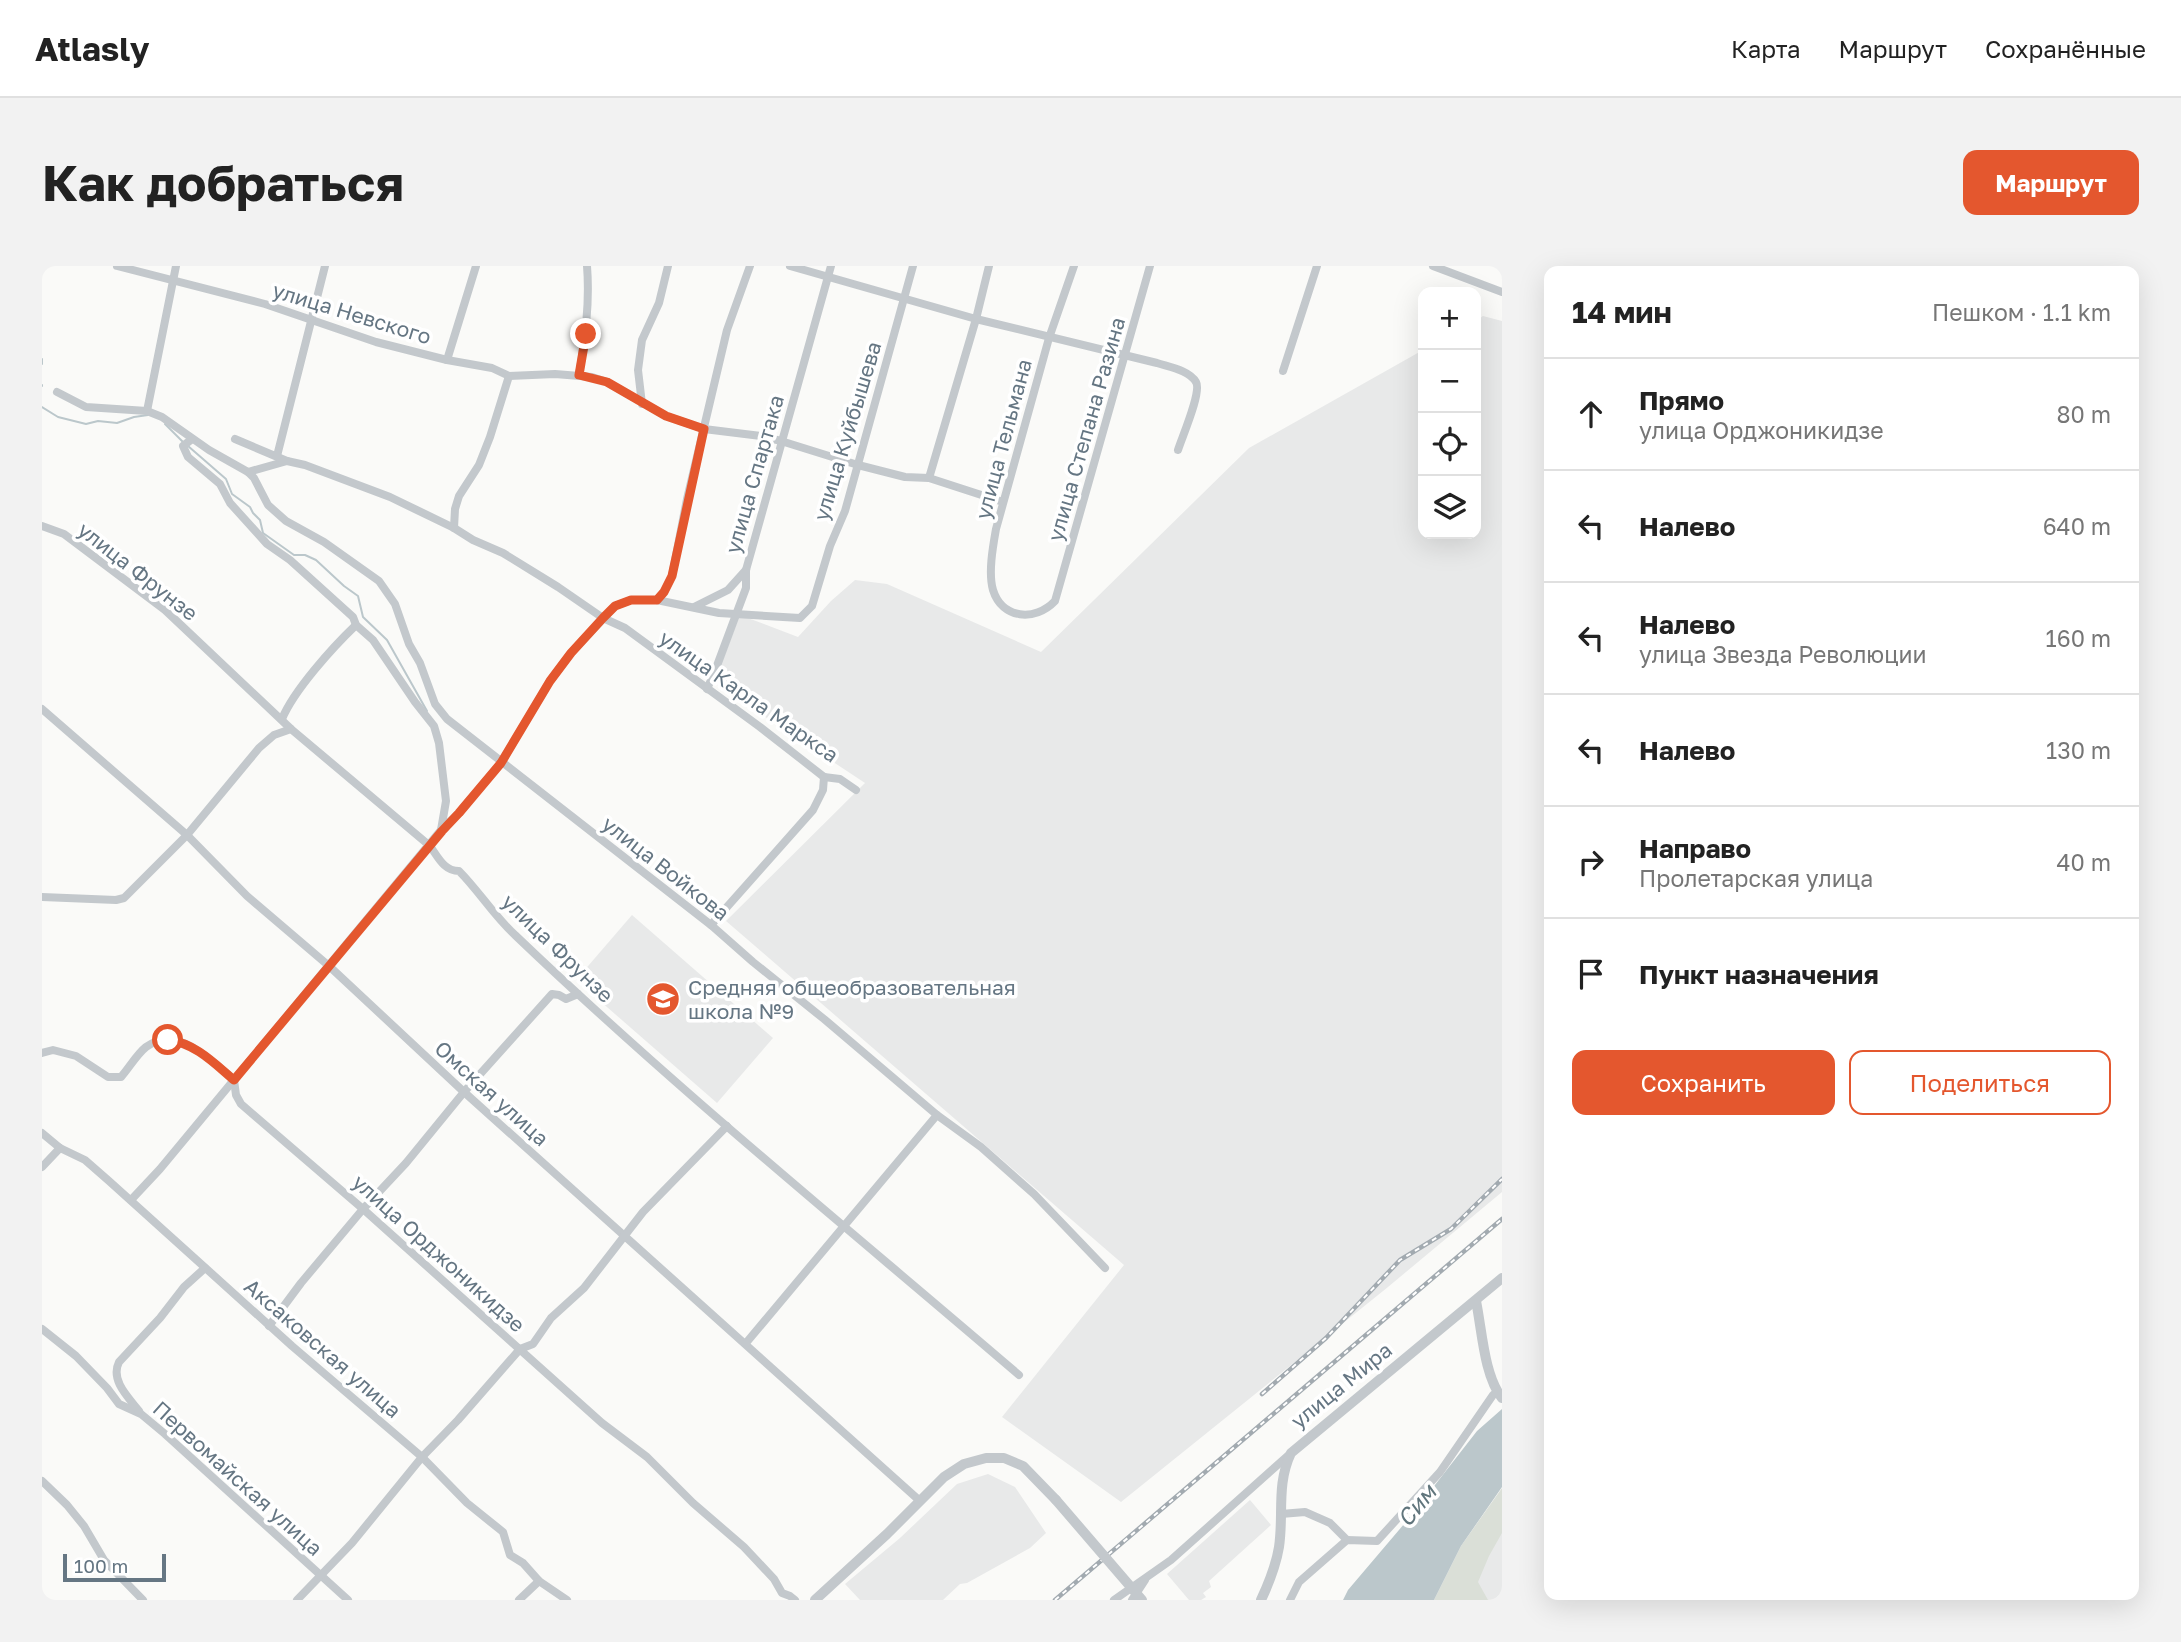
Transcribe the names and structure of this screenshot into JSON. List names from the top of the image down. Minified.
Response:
{"streets":{"street":["улица Невского","улица Степана Разина","улица Куйбышева","улица Тельмана","улица Спартака","улица Фрунзе","улица Карла Маркса","улица Войкова","Омская улица","улица Орджоникидзе","Аксаковская улица","улица Мира","Первомайская улица"]},"crossings":[["улица Невского","улица Куйбышева"],["улица Невского","улица Тельмана"],["улица Невского","улица Спартака"],["улица Степана Разина","улица Тельмана"],["улица Куйбышева","улица Спартака"],["улица Спартака","улица Карла Маркса"]],"water":["Сим"],"places":{"school or university":["Средняя общеобразовательная школа №9"]},"scale_bar":"100 m","page":{"header":"Atlasly","nav":["Карта","Маршрут","Сохранённые"],"buttons":["Маршрут",["Сохранить","Поделиться"]],"title":"Как добраться","heading":["14 мин","Пешком · 1.1 km"],"map_buttons":["+","−"],"list":[["Прямо","улица Орджоникидзе","80 m"],["Налево","640 m"],["Налево","улица Звезда Революции","160 m"],["Налево","130 m"],["Направо","Пролетарская улица","40 m"],"Пункт назначения"],"scale":"100 m"}}
